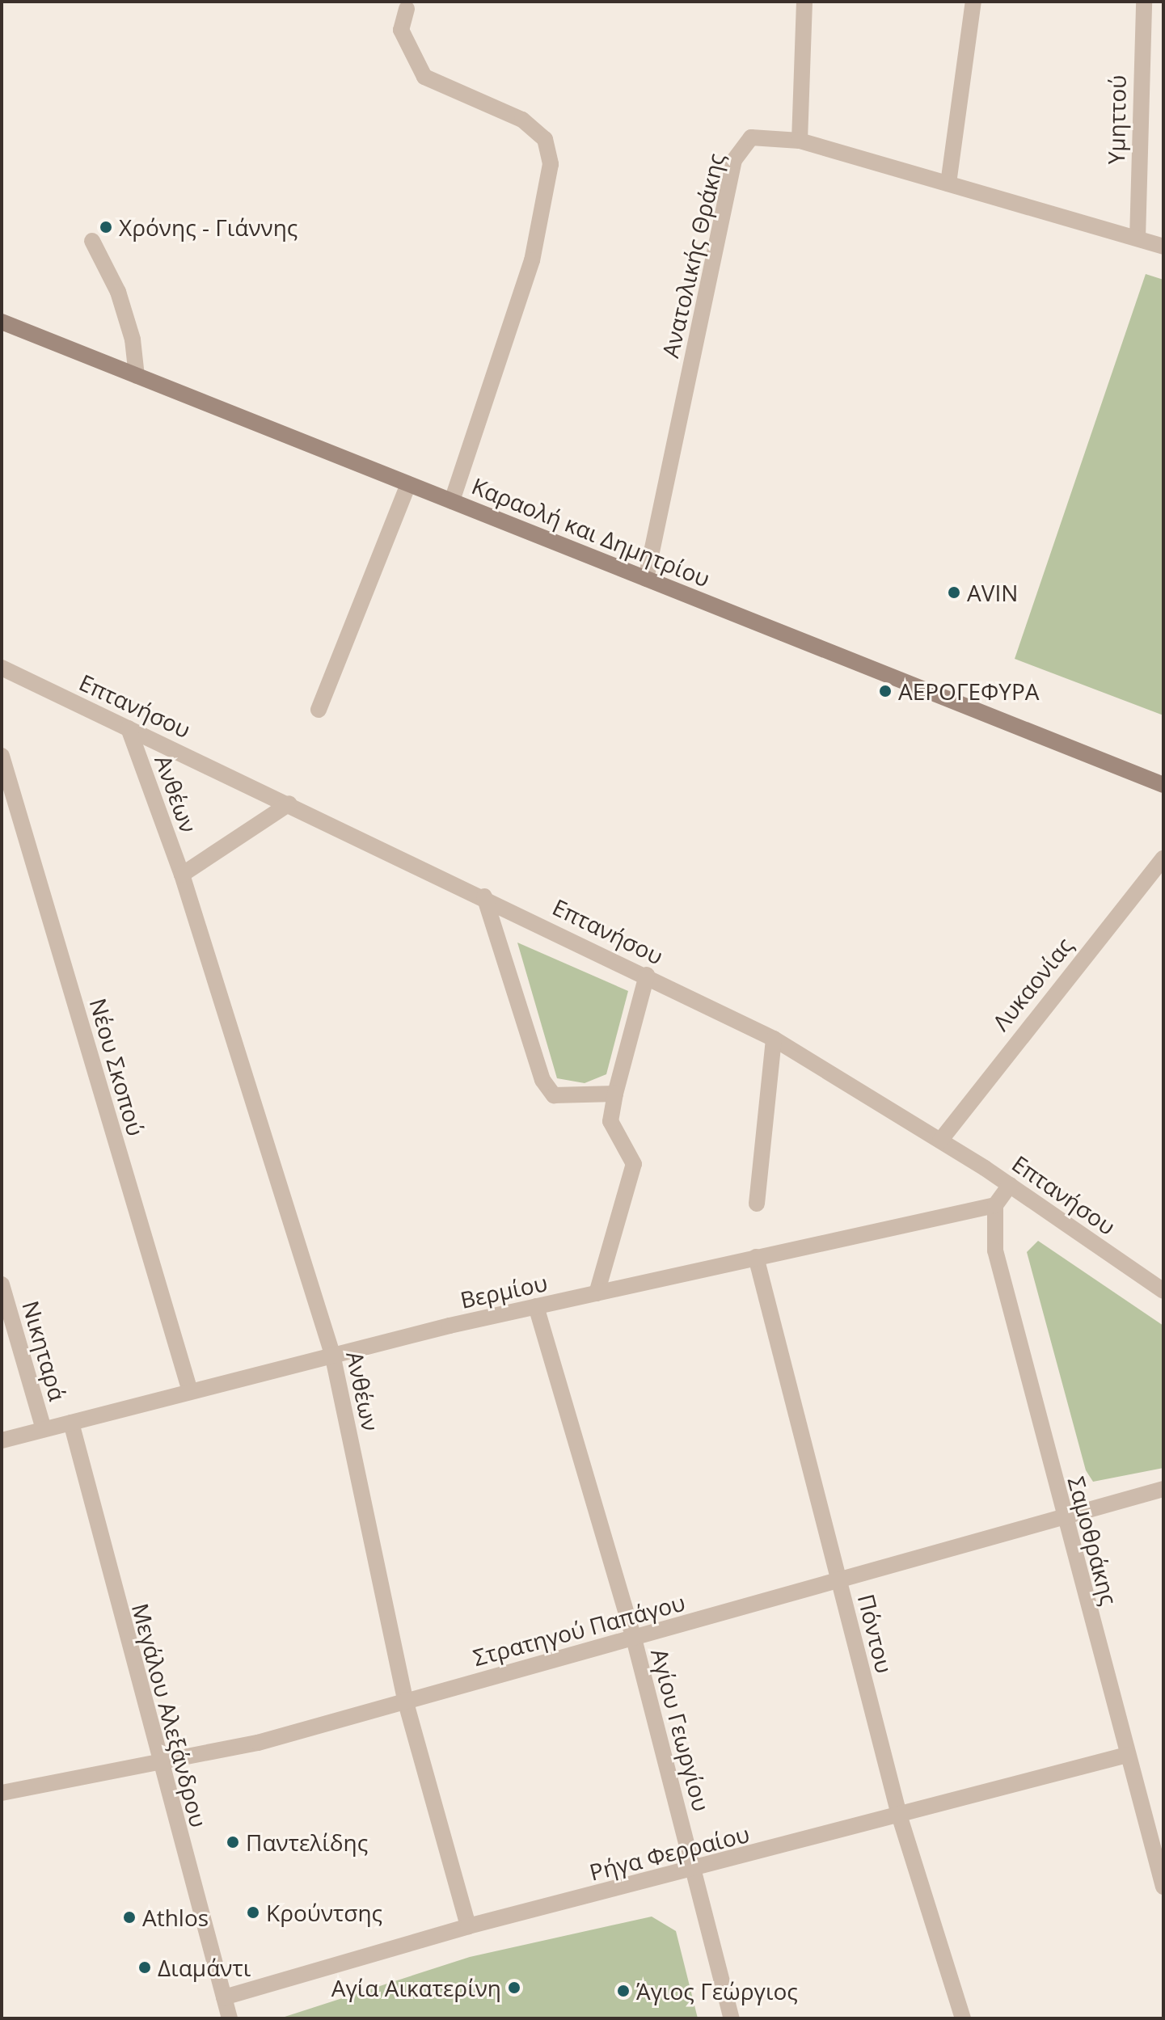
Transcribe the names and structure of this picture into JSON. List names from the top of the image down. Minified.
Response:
{"streets":{"main road":["Καραολή και Δημητρίου"],"street":["Υμηττού","Ανατολικής Θράκης","Επτανήσου","Ανθέων","Λυκαονίας","Νέου Σκοπού","Βερμίου","Νικηταρά","Σαμοθράκης","Στρατηγού Παπάγου","Πόντου","Μεγάλου Αλεξάνδρου","Αγίου Γεωργίου","Ρήγα Φερραίου"]},"crossings":[["Υμηττού","Ανατολικής Θράκης"],["Ανατολικής Θράκης","Καραολή και Δημητρίου"],["Επτανήσου","Ανθέων"],["Επτανήσου","Λυκαονίας"],["Ανθέων","Βερμίου"],["Ανθέων","Στρατηγού Παπάγου"],["Ανθέων","Ρήγα Φερραίου"],["Νέου Σκοπού","Βερμίου"],["Βερμίου","Νικηταρά"],["Βερμίου","Σαμοθράκης"],["Βερμίου","Πόντου"],["Βερμίου","Μεγάλου Αλεξάνδρου"],["Βερμίου","Αγίου Γεωργίου"],["Σαμοθράκης","Στρατηγού Παπάγου"],["Σαμοθράκης","Ρήγα Φερραίου"],["Στρατηγού Παπάγου","Πόντου"],["Στρατηγού Παπάγου","Μεγάλου Αλεξάνδρου"],["Στρατηγού Παπάγου","Αγίου Γεωργίου"],["Πόντου","Ρήγα Φερραίου"],["Μεγάλου Αλεξάνδρου","Ρήγα Φερραίου"],["Αγίου Γεωργίου","Ρήγα Φερραίου"]],"places":["Χρόνης - Γιάννης","AVIN","ΑΕΡΟΓΕΦΥΡΑ","Παντελίδης","Κρούντσης","Athlos","Διαμάντι","Αγία Αικατερίνη","Άγιος Γεώργιος"]}
